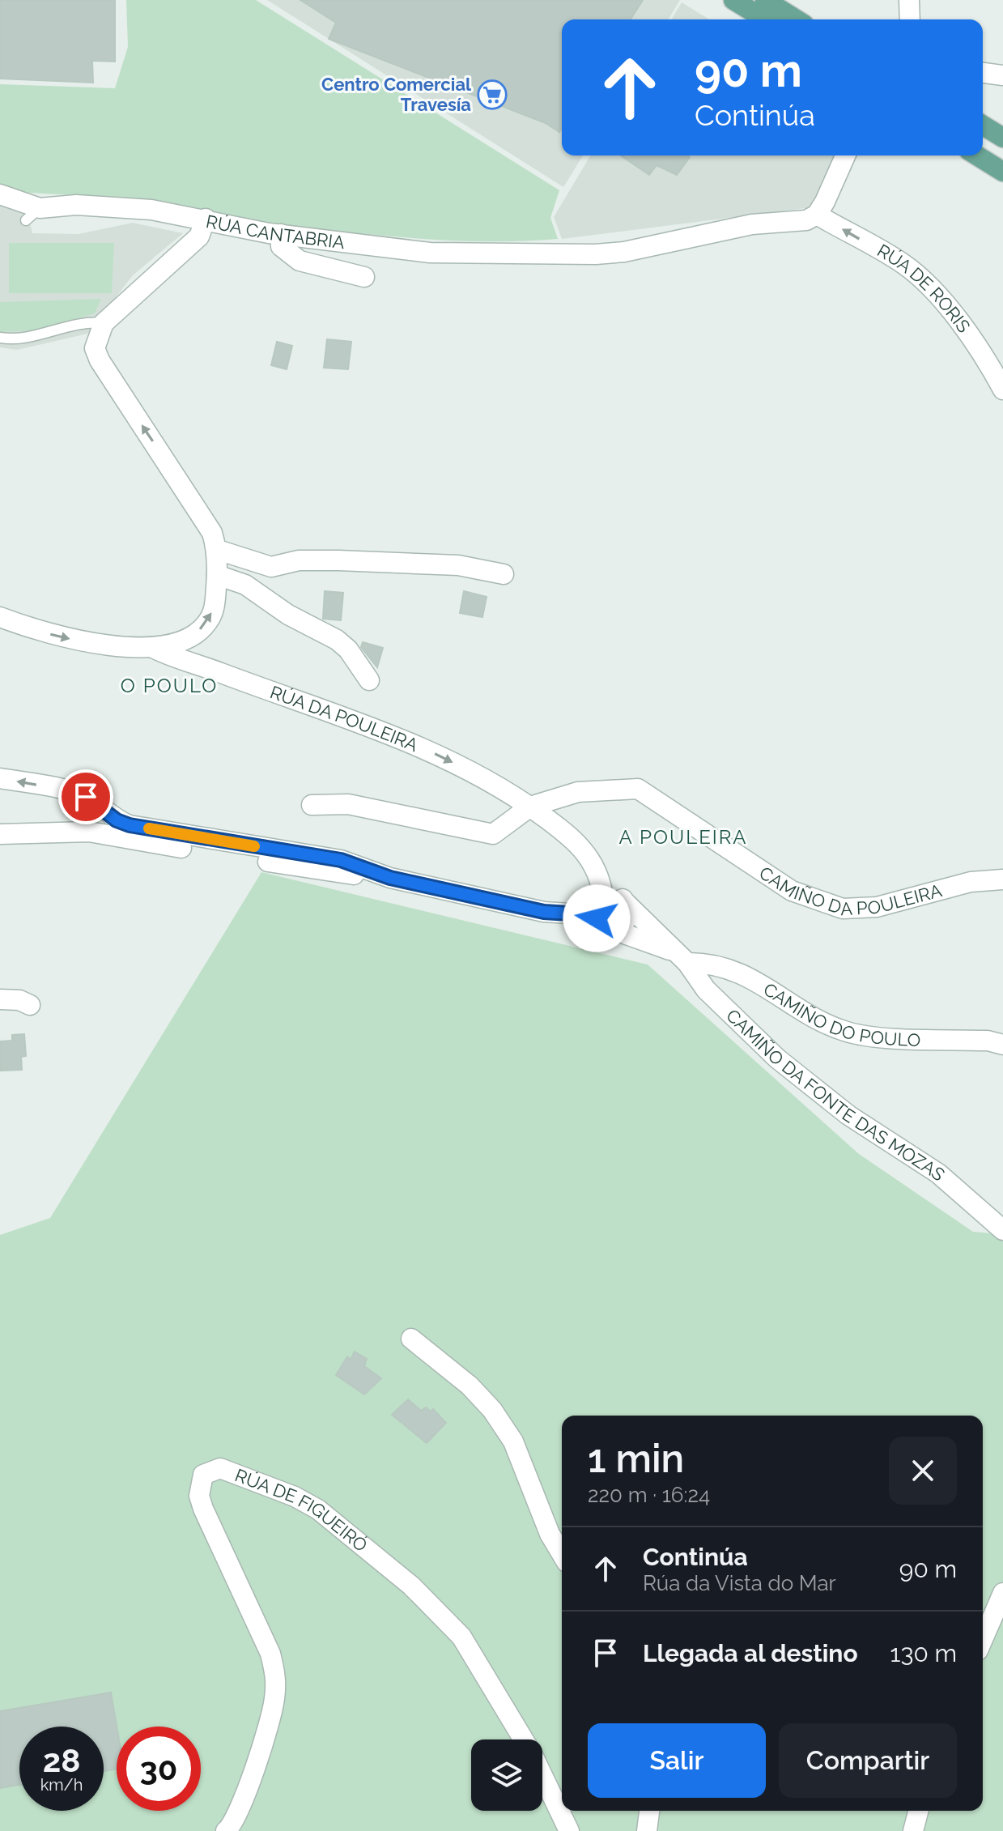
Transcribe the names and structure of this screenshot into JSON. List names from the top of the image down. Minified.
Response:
{"streets":{"street":["RÚA CANTABRIA","RÚA DE RORIS","RÚA DA POULEIRA","CAMIÑO DA POULEIRA","CAMIÑO DO POULO","CAMIÑO DA FONTE DAS MOZAS","RÚA DE FIGUEIRÓ"]},"crossings":[["RÚA CANTABRIA","RÚA DE RORIS"],["RÚA DA POULEIRA","CAMIÑO DA POULEIRA"],["RÚA DA POULEIRA","CAMIÑO DA FONTE DAS MOZAS"],["CAMIÑO DO POULO","CAMIÑO DA FONTE DAS MOZAS"]],"one_way":["RÚA DE RORIS"],"districts":["O POULO","A POULEIRA"],"places":{"supermarket":["Centro Comercial Travesía"]},"page":{"turn":["90 m","Continúa"],"heading":["1 min","220 m · 16:24"],"list":[{"name":"Continúa","note":"Rúa da Vista do Mar","value":"90 m"},{"name":"Llegada al destino","value":"130 m"}],"buttons":["Salir","Compartir"],"speed":"28 km/h","limit":"30"}}
